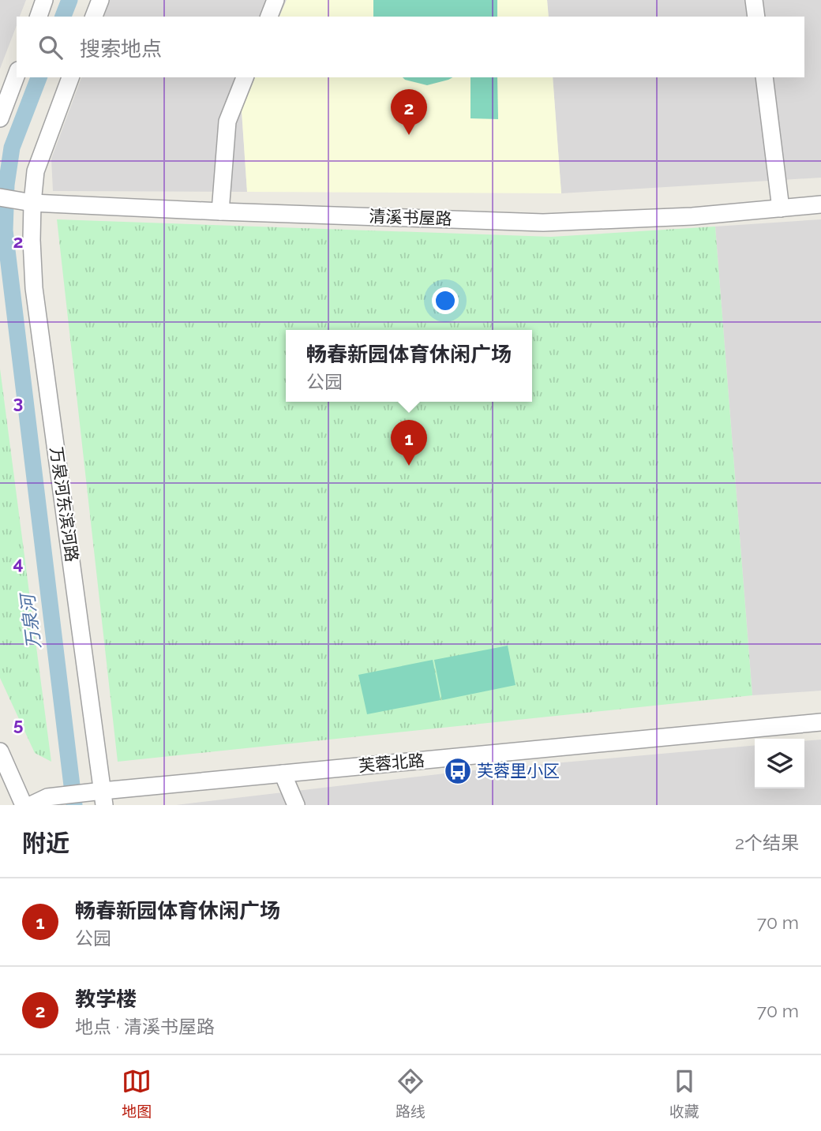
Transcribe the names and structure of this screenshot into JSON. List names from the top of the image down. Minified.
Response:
{"streets":{"street":["清溪书屋路","万泉河东滨河路","芙蓉北路"]},"crossings":[["清溪书屋路","万泉河东滨河路"],["万泉河东滨河路","芙蓉北路"]],"water":["万泉河"],"places":{"bus stop":["芙蓉里小区"]},"page":{"search":"搜索地点","pins":["2","1"],"popup":["畅春新园体育休闲广场","公园"],"heading":["附近","2个结果"],"list":[{"mark":"1","name":"畅春新园体育休闲广场","note":"公园","value":"70 m"},{"mark":"2","name":"教学楼","note":"地点 · 清溪书屋路","value":"70 m"}],"nav":["地图","路线","收藏"]},"grid":{"rows":["2","3","4","5"]}}
